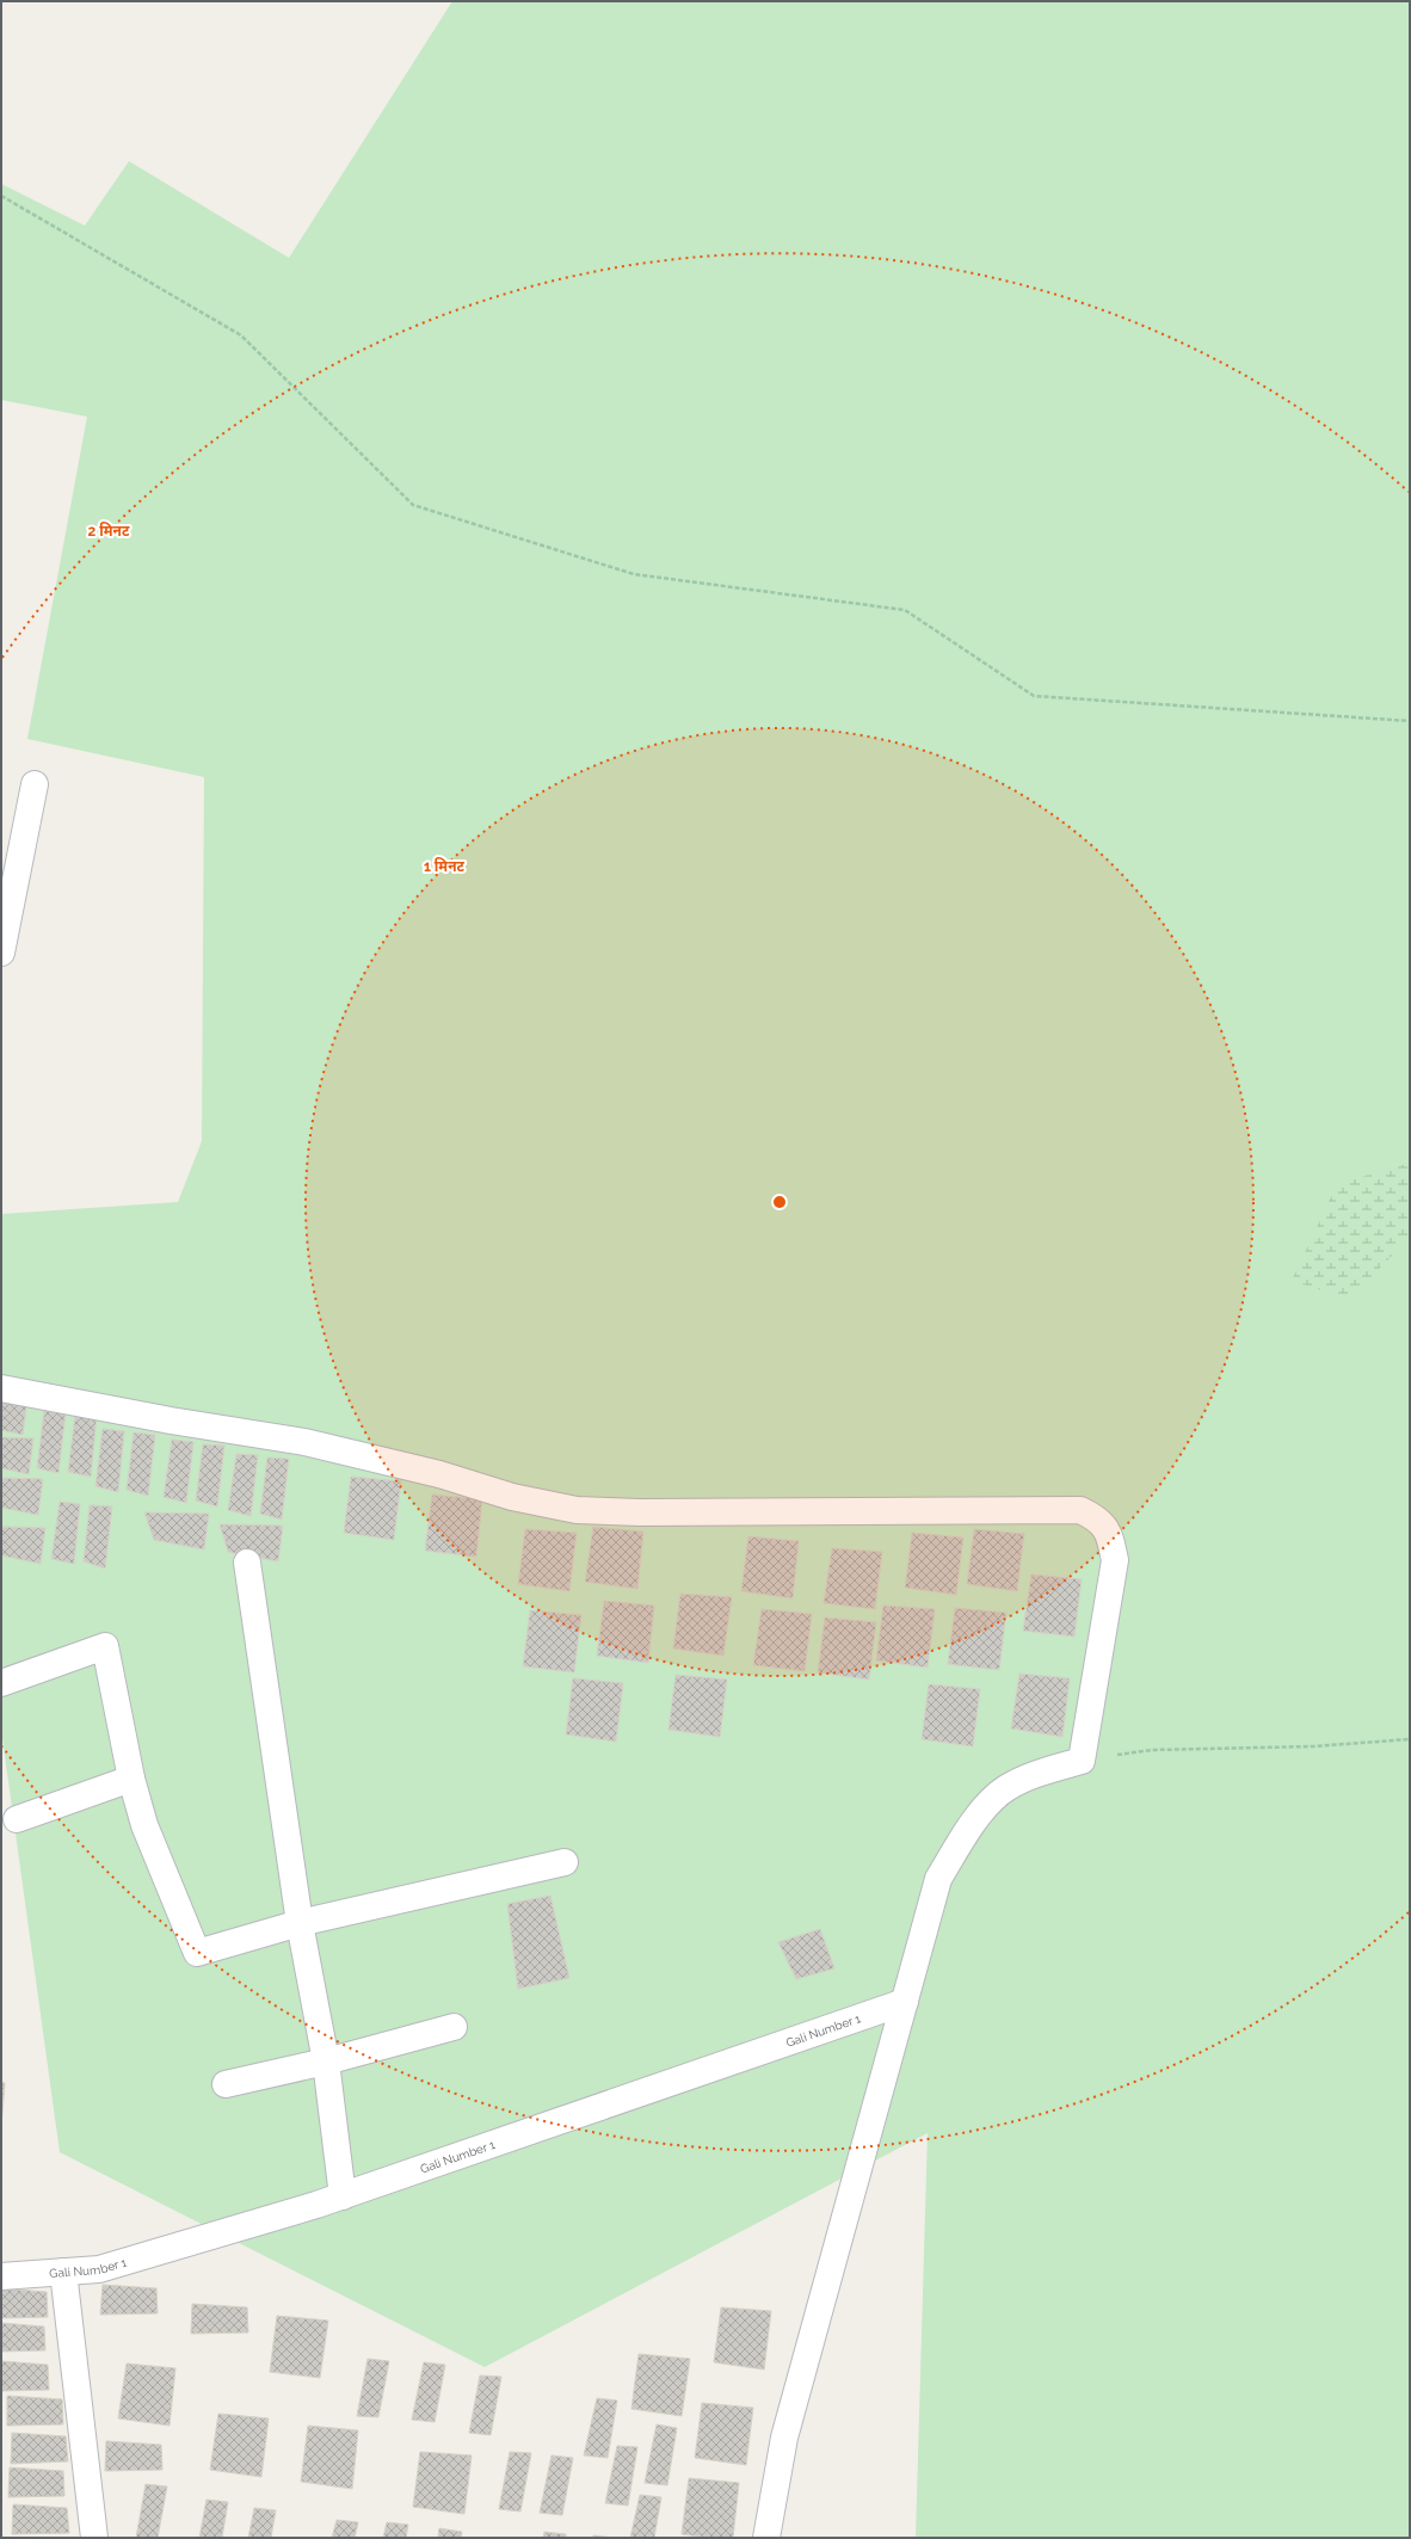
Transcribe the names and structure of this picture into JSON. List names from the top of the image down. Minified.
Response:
{"streets":{"street":["Gali Number 1"]},"rings":["2 मिनट","1 मिनट"]}
